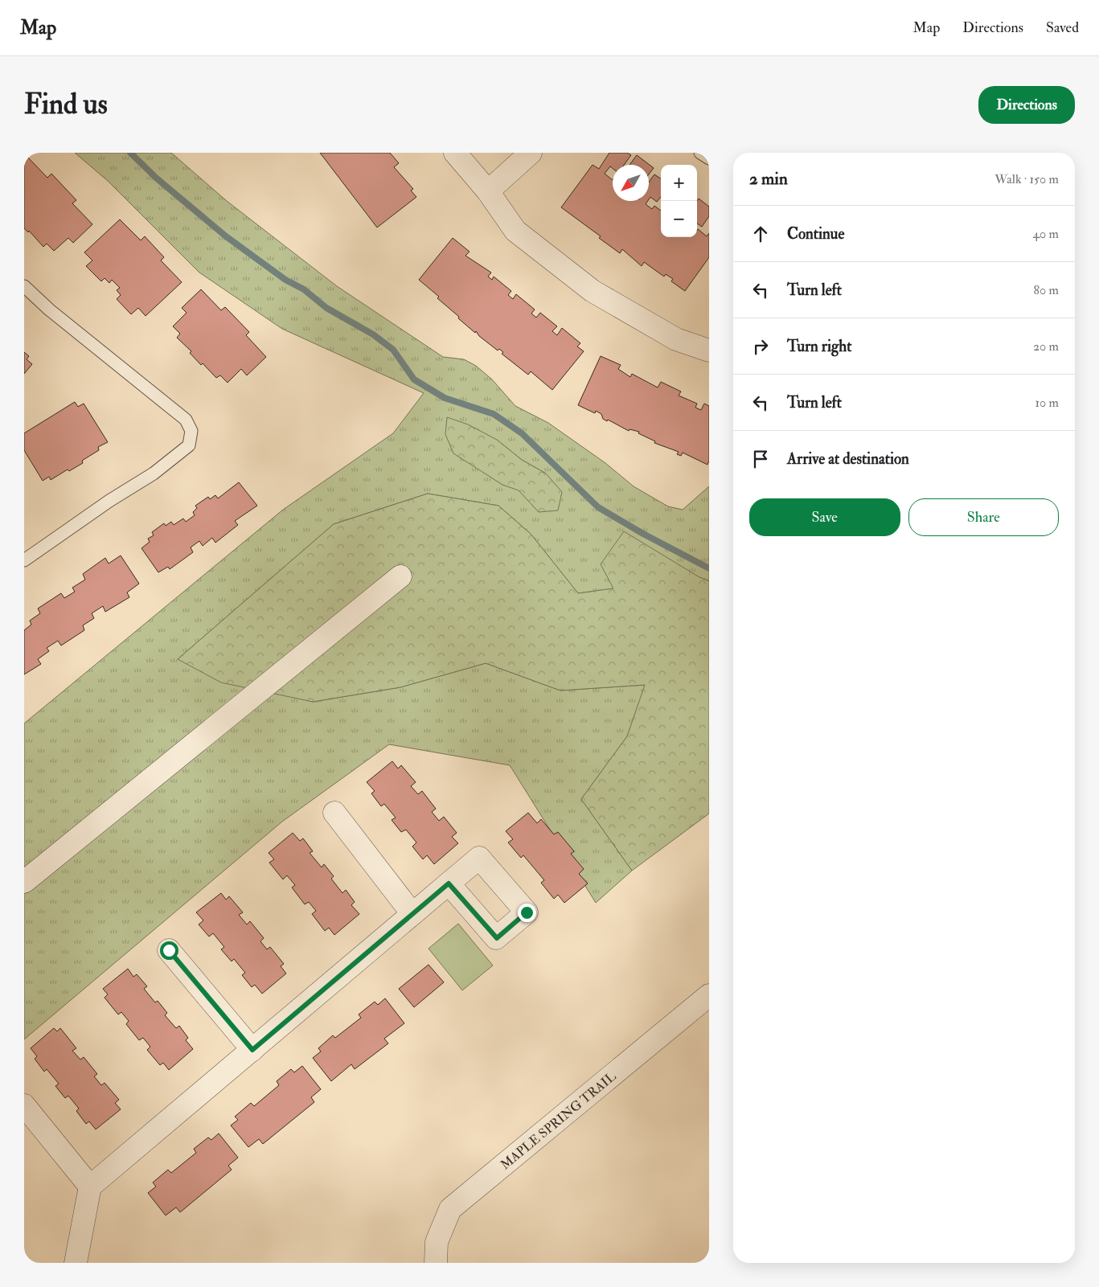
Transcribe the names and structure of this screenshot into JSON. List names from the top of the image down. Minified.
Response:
{"streets":{"street":["MAPLE SPRING TRAIL"]},"north":"bottom left","page":{"header":"Map","nav":["Map","Directions","Saved"],"buttons":["Directions",["Save","Share"]],"title":"Find us","heading":["2 min","Walk · 150 m"],"map_buttons":["+","−"],"list":[["Continue","40 m"],["Turn left","80 m"],["Turn right","20 m"],["Turn left","10 m"],"Arrive at destination"]}}
